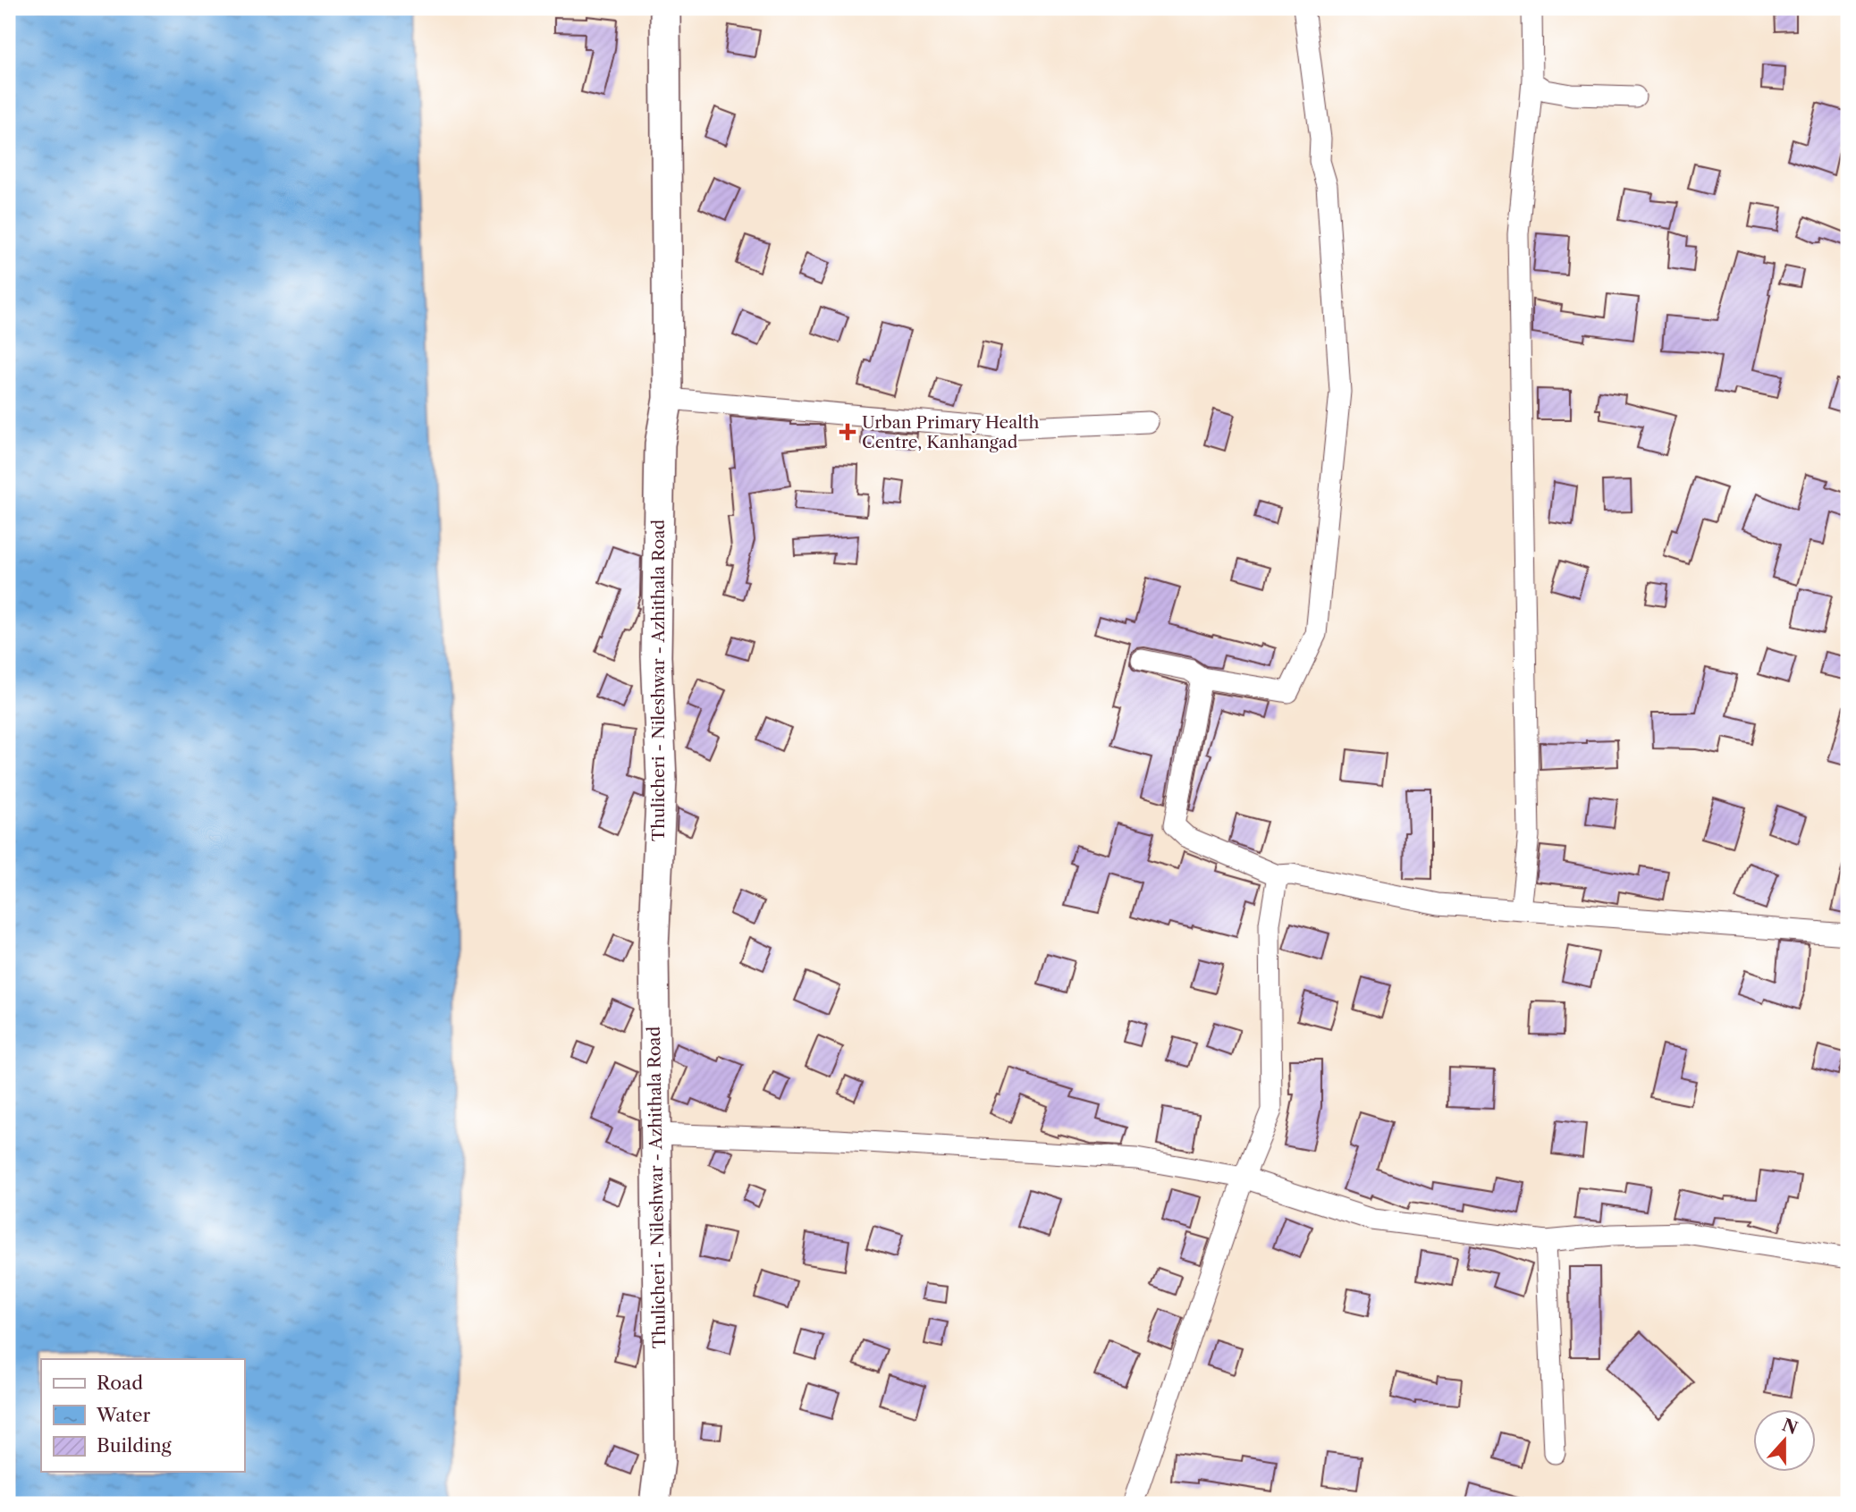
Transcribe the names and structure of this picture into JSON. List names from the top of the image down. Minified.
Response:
{"streets":{"main road":["Thulicheri - Nileshwar - Azhithala Road"]},"places":{"health":["Urban Primary Health Centre, Kanhangad"]},"legend":["Road","Water","Building"],"north":"top"}
